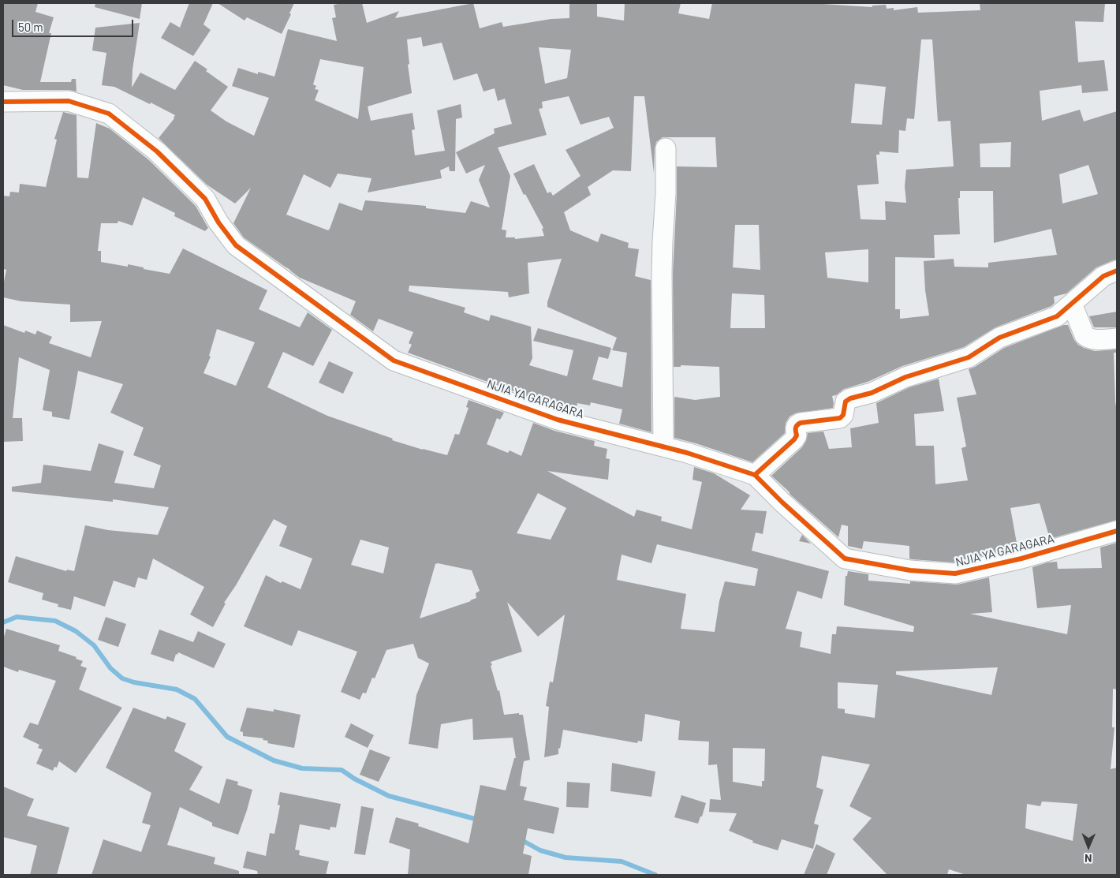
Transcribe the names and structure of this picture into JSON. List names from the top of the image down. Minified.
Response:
{"streets":{"street":["NJIA YA GARAGARA"]},"scale_bar":"50 m","north":"bottom"}
